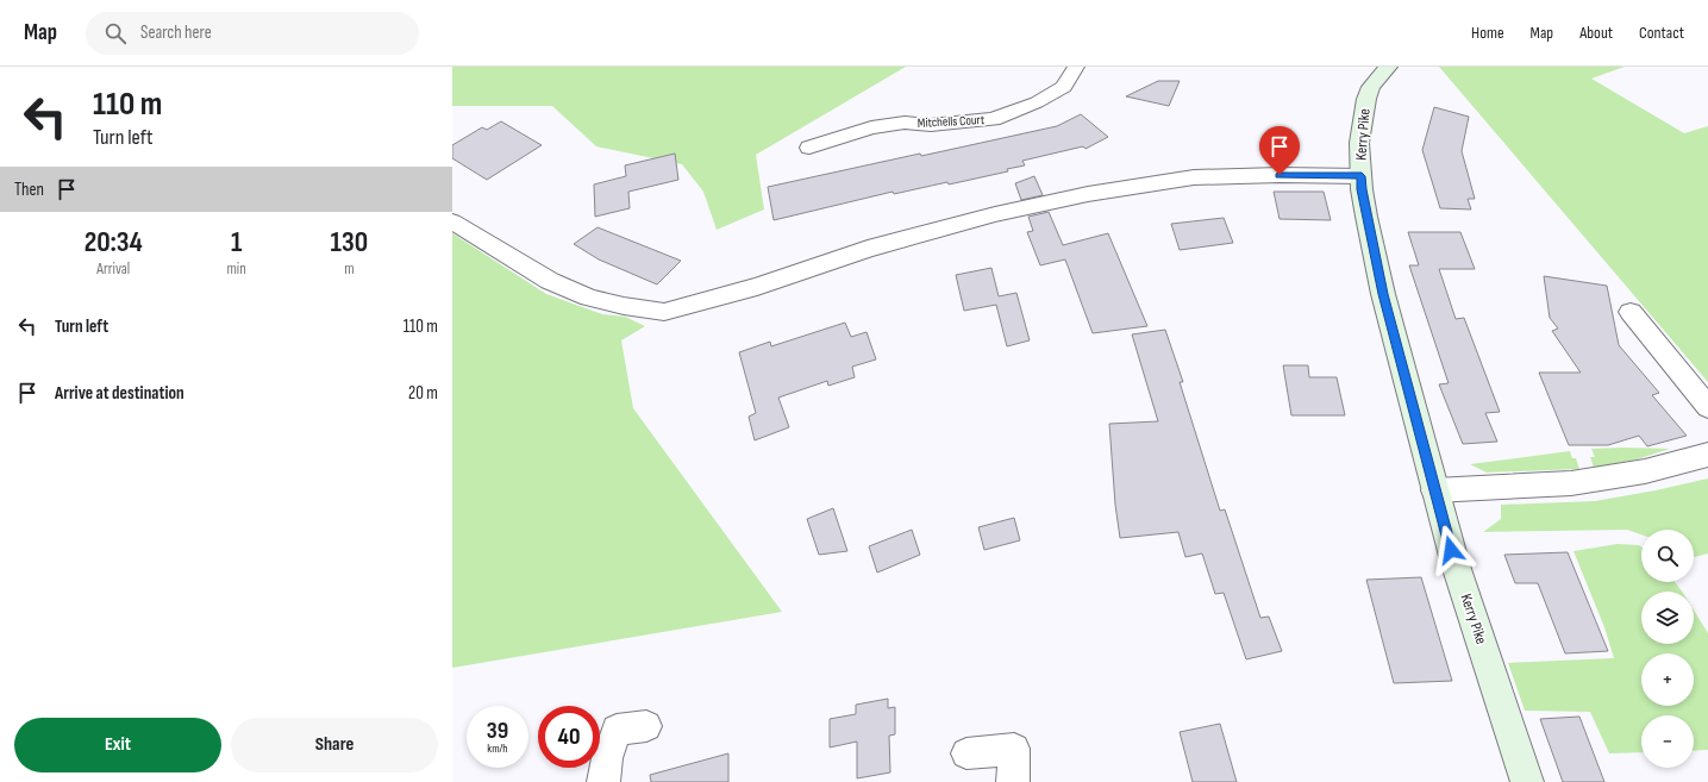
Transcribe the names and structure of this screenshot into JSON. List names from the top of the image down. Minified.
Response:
{"streets":{"street":["Mitchells Court","Kerry Pike"]},"page":{"header":"Map","search":"Search here","nav":["Home","Map","About","Contact"],"turn":["110 m","Turn left"],"then":"Then","eta":["20:34","Arrival","1","min","130","m"],"list":[{"name":"Turn left","value":"110 m"},{"name":"Arrive at destination","value":"20 m"}],"map_buttons":["+","−"],"speed":"39 km/h","limit":"40","buttons":["Exit","Share"]}}
